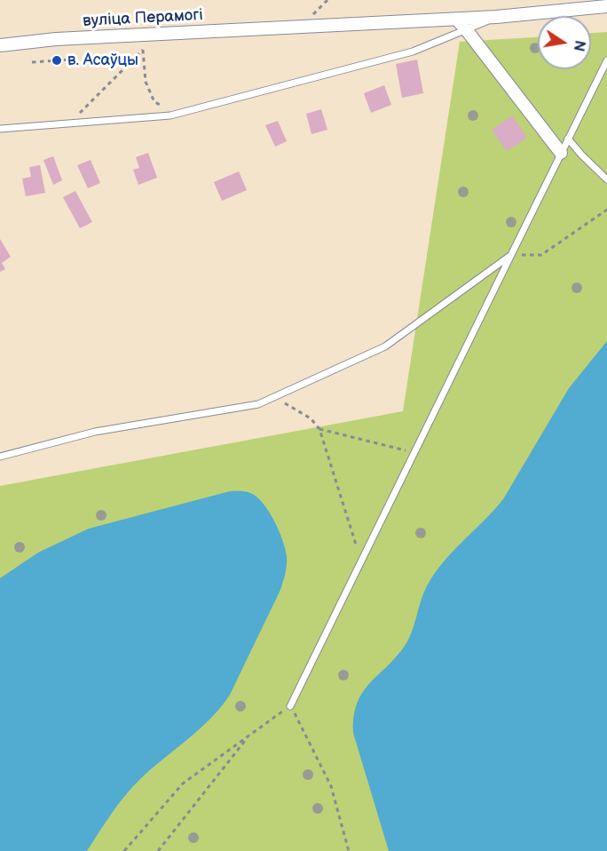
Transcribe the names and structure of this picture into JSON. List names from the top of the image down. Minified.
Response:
{"streets":{"street":["вуліца Перамогі"]},"places":["в. Асаўцы"],"north":"right"}
